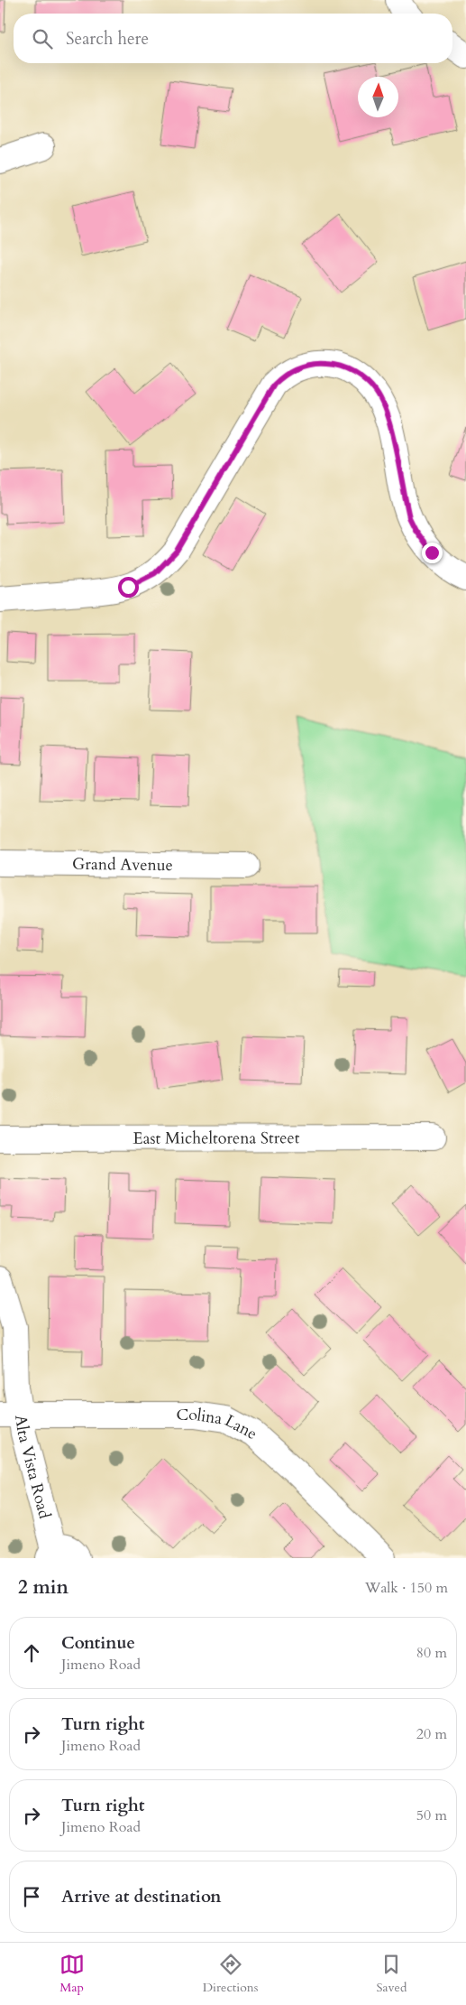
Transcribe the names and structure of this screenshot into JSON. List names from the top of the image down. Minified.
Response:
{"streets":{"street":["Grand Avenue","East Micheltorena Street","Colina Lane","Alta Vista Road"]},"crossings":[["Colina Lane","Alta Vista Road"]],"north":"top","page":{"search":"Search here","heading":["2 min","Walk · 150 m"],"list":[["Continue","Jimeno Road","80 m"],["Turn right","Jimeno Road","20 m"],["Turn right","Jimeno Road","50 m"],"Arrive at destination"],"nav":["Map","Directions","Saved"]}}
